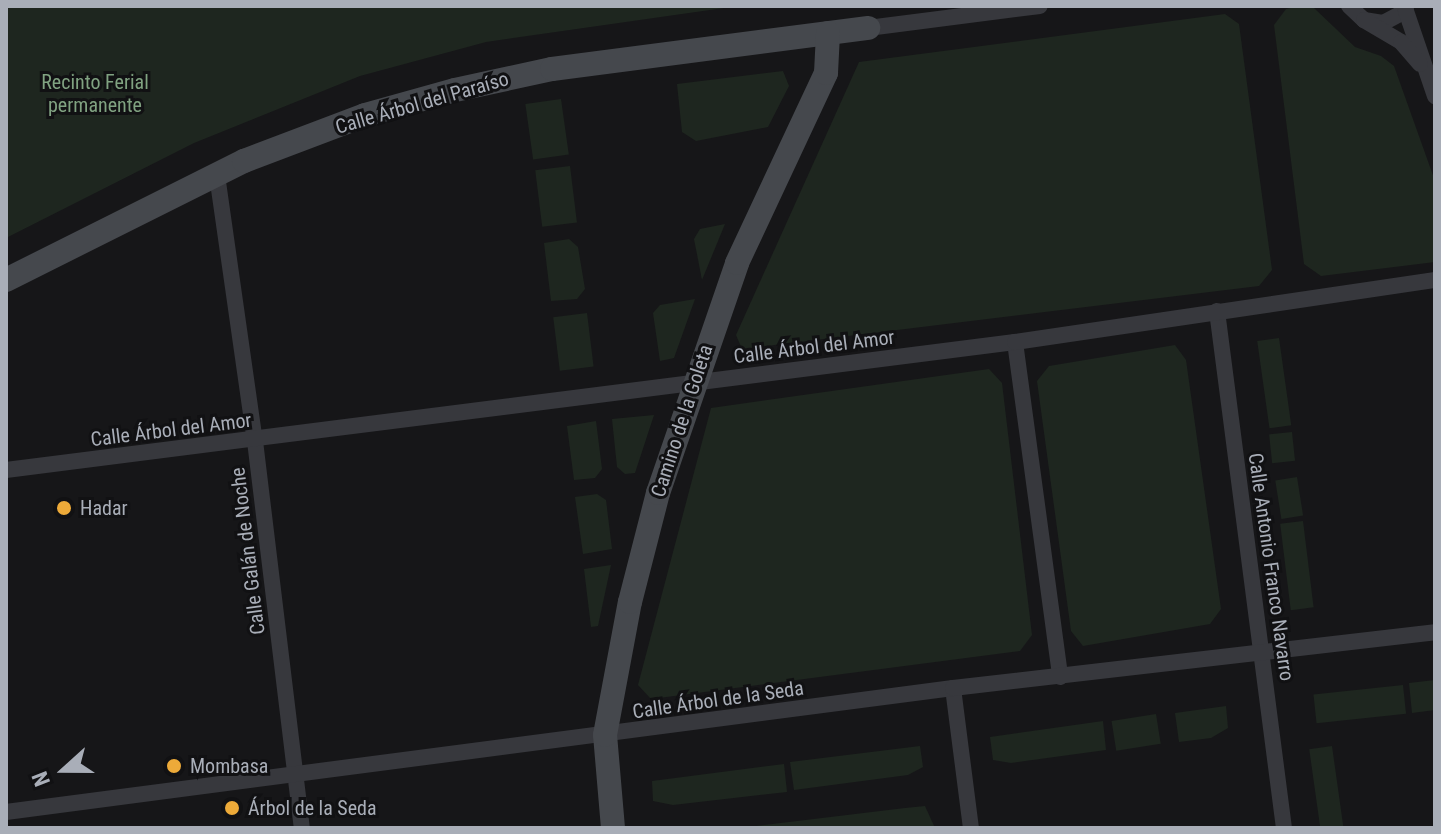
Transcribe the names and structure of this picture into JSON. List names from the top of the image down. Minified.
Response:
{"streets":{"street":["Calle Árbol del Paraíso","Calle Árbol del Amor","Camino de la Goleta","Calle Galán de Noche","Calle Antonio Franco Navarro","Calle Árbol de la Seda"]},"crossings":[["Calle Árbol del Paraíso","Camino de la Goleta"],["Calle Árbol del Paraíso","Calle Galán de Noche"],["Calle Árbol del Amor","Camino de la Goleta"],["Calle Árbol del Amor","Calle Galán de Noche"],["Calle Árbol del Amor","Calle Antonio Franco Navarro"],["Camino de la Goleta","Calle Árbol de la Seda"],["Calle Galán de Noche","Calle Árbol de la Seda"],["Calle Antonio Franco Navarro","Calle Árbol de la Seda"]],"parks":["Recinto Ferial permanente"],"places":["Hadar","Mombasa","Árbol de la Seda"],"north":"left"}
